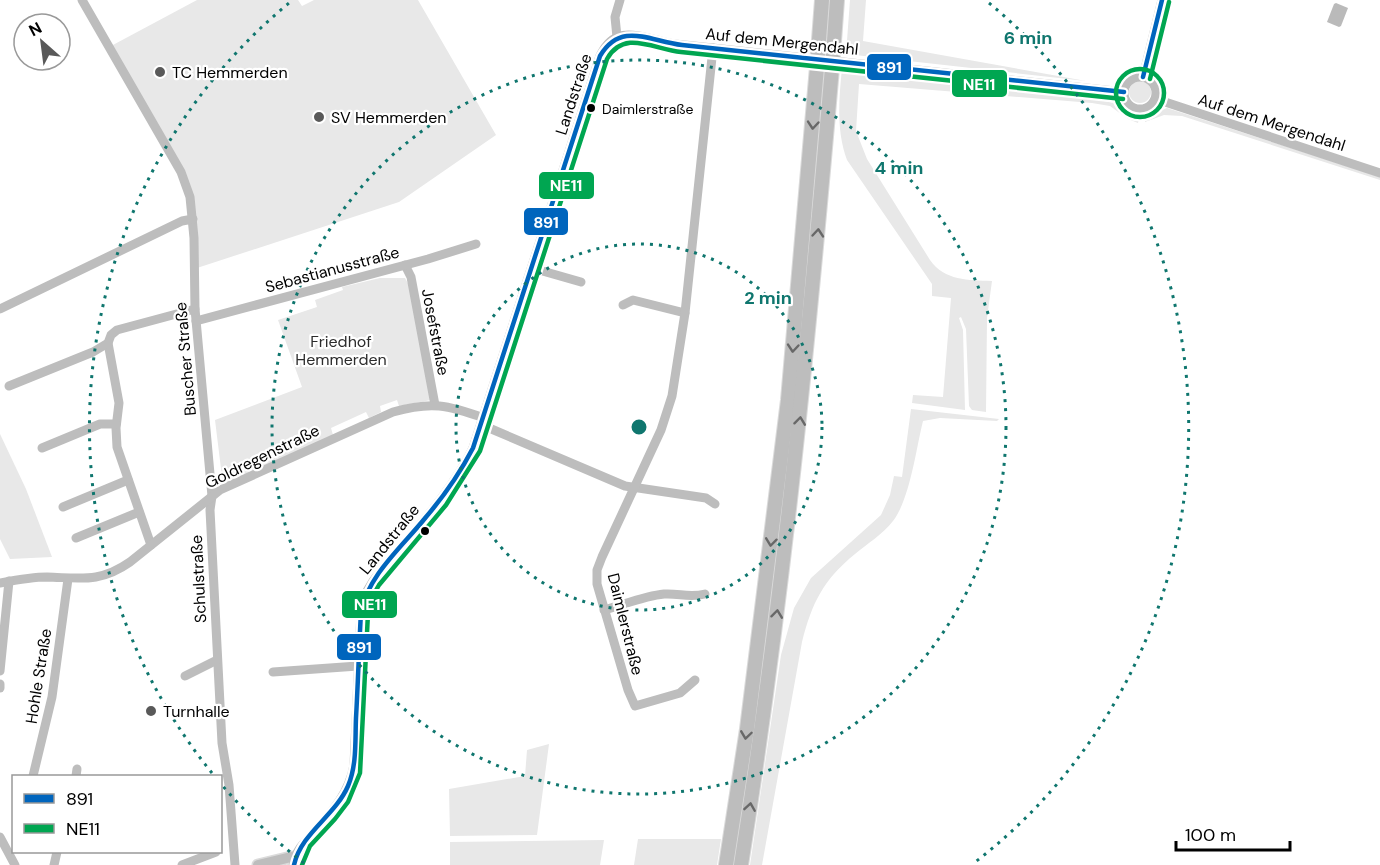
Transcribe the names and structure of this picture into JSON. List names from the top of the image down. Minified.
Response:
{"streets":{"street":["Auf dem Mergendahl","Landstraße","Sebastianusstraße","Josefstraße","Buscher Straße","Goldregenstraße","Schulstraße","Daimlerstraße","Hohle Straße"]},"crossings":[["Auf dem Mergendahl","Landstraße"],["Auf dem Mergendahl","Daimlerstraße"],["Landstraße","Goldregenstraße"],["Sebastianusstraße","Josefstraße"],["Sebastianusstraße","Buscher Straße"],["Josefstraße","Goldregenstraße"],["Buscher Straße","Goldregenstraße"],["Buscher Straße","Schulstraße"],["Goldregenstraße","Schulstraße"],["Goldregenstraße","Daimlerstraße"],["Goldregenstraße","Hohle Straße"]],"parks":["Friedhof Hemmerden"],"places":["TC Hemmerden","Daimlerstraße","SV Hemmerden","Turnhalle"],"lines":["transit line 891","transit line NE11"],"legend":["891","NE11"],"scale_bar":"100 m","north":"top left","rings":["6 min","4 min","2 min"]}
